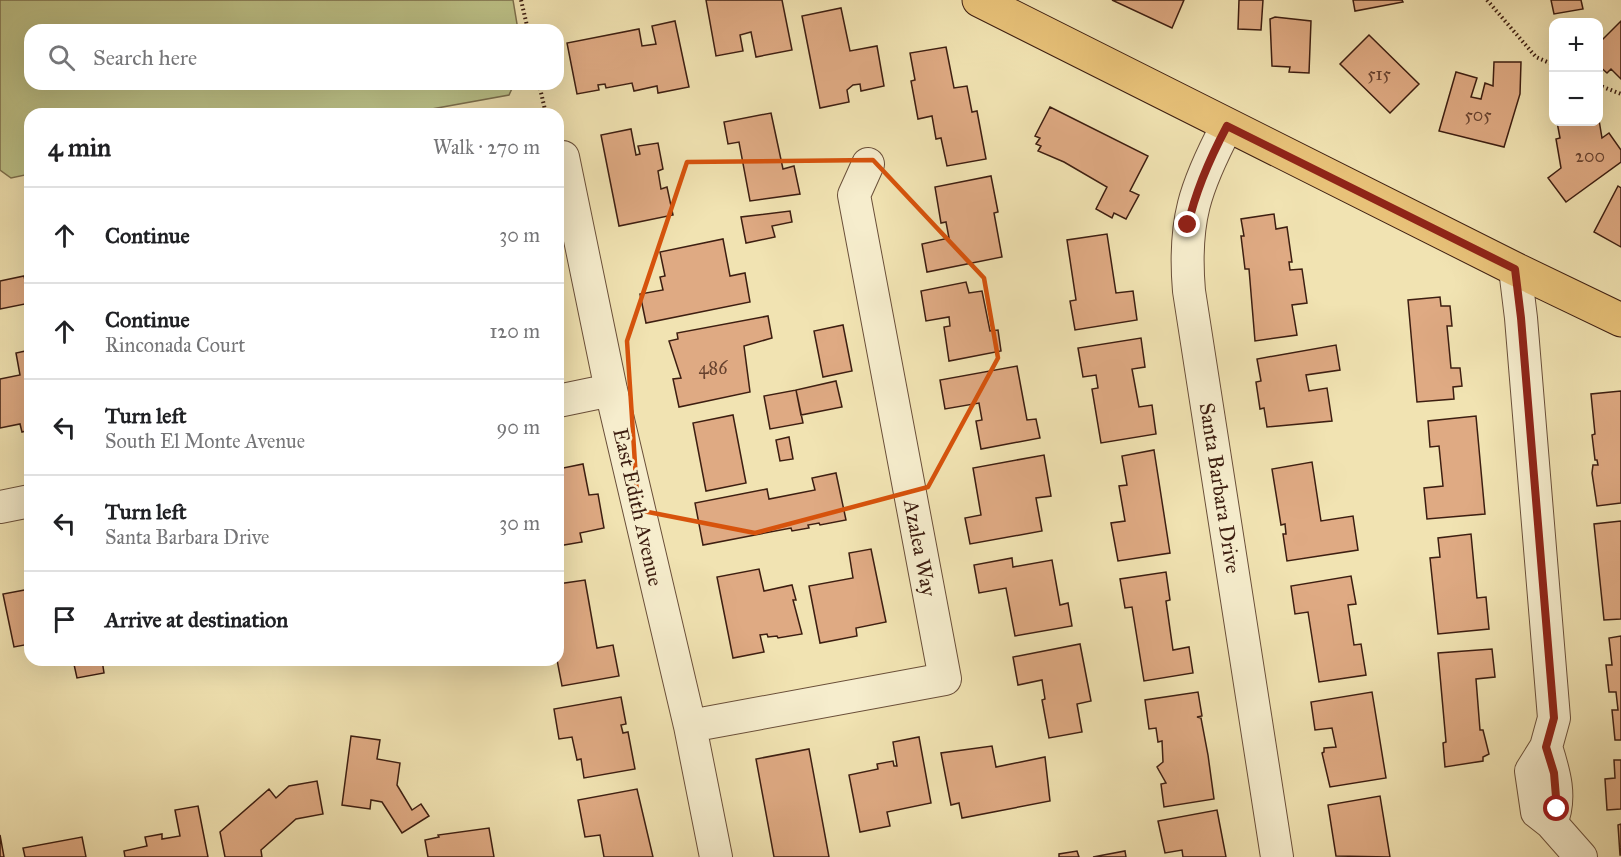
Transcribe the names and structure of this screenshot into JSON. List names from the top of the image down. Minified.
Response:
{"streets":{"street":["Santa Barbara Drive","East Edith Avenue","Azalea Way"]},"crossings":[["East Edith Avenue","Azalea Way"]],"house_numbers":["515","505","200","486"],"page":{"map_buttons":["+","−"],"search":"Search here","heading":["4 min","Walk · 270 m"],"list":[["Continue","30 m"],["Continue","Rinconada Court","120 m"],["Turn left","South El Monte Avenue","90 m"],["Turn left","Santa Barbara Drive","30 m"],"Arrive at destination"]}}
